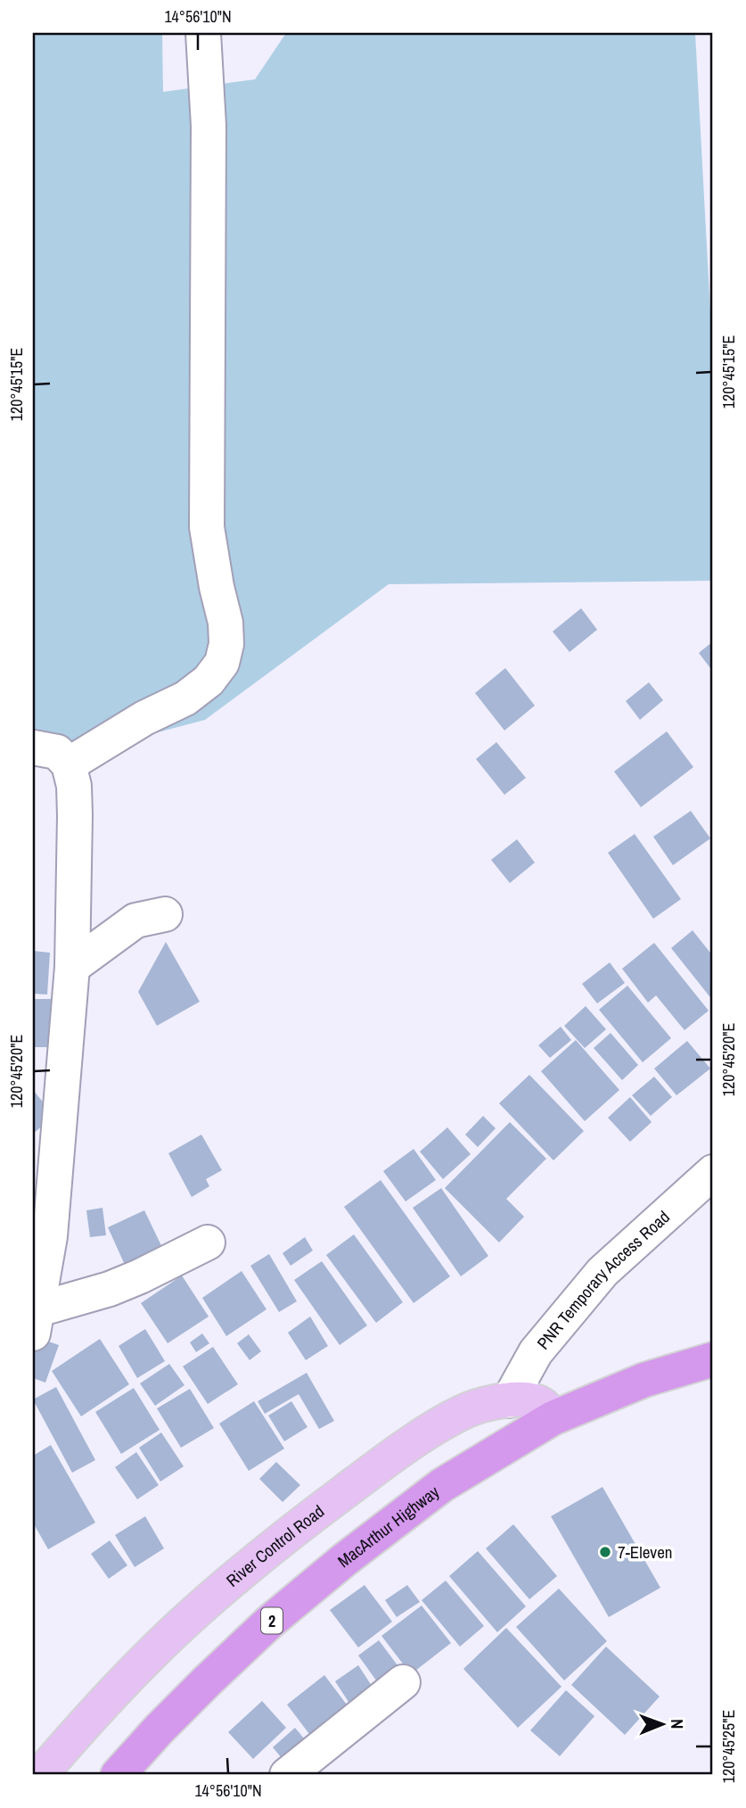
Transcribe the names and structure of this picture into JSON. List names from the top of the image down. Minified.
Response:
{"streets":{"highway":["MacArthur Highway","2"],"main road":["River Control Road"],"street":["PNR Temporary Access Road"]},"crossings":[["PNR Temporary Access Road","River Control Road"],["MacArthur Highway","River Control Road"]],"places":["7-Eleven"],"north":"right","coordinates":["14°56'10\"N","120°45'15\"E","120°45'20\"E","120°45'25\"E"]}
